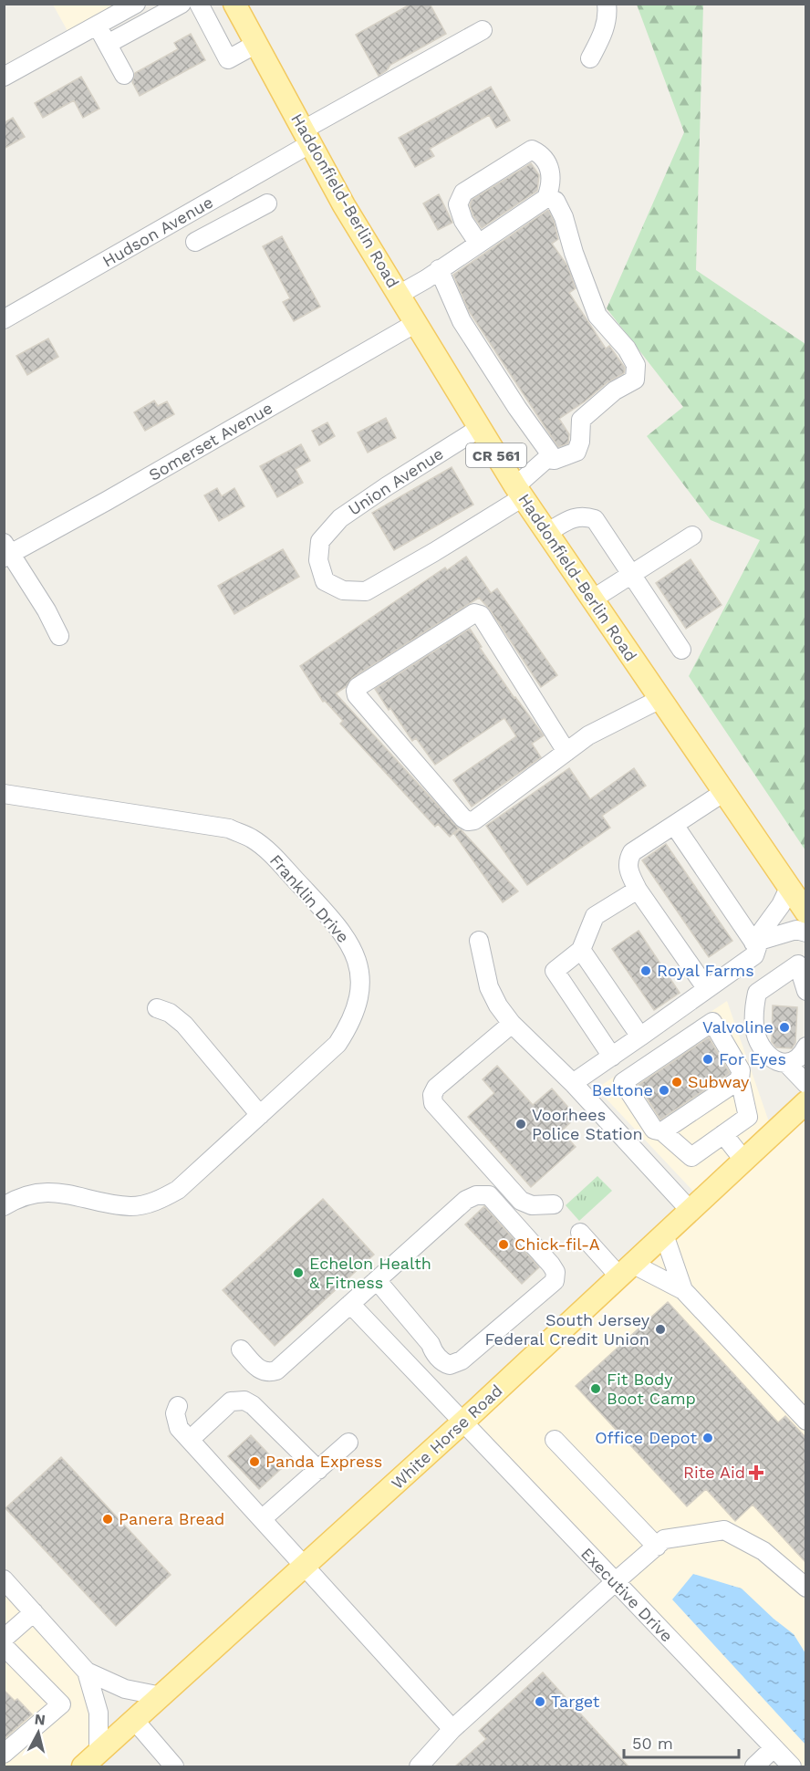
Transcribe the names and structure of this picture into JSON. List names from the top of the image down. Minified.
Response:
{"streets":{"main road":["Haddonfield-Berlin Road","CR 561","White Horse Road"],"street":["Hudson Avenue","Somerset Avenue","Union Avenue","Franklin Drive","Executive Drive"]},"crossings":[["Haddonfield-Berlin Road","Hudson Avenue"],["Haddonfield-Berlin Road","Somerset Avenue"],["Haddonfield-Berlin Road","Union Avenue"],["White Horse Road","Executive Drive"]],"places":{"other":["Royal Farms","Valvoline","For Eyes","Subway","Beltone","Voorhees Police Station","Chick-fil-A","Echelon Health & Fitness","South Jersey Federal Credit Union","Fit Body Boot Camp","Office Depot","Panda Express","Panera Bread","Target"],"health":["Rite Aid"]},"scale_bar":"50 m","north":"top"}
